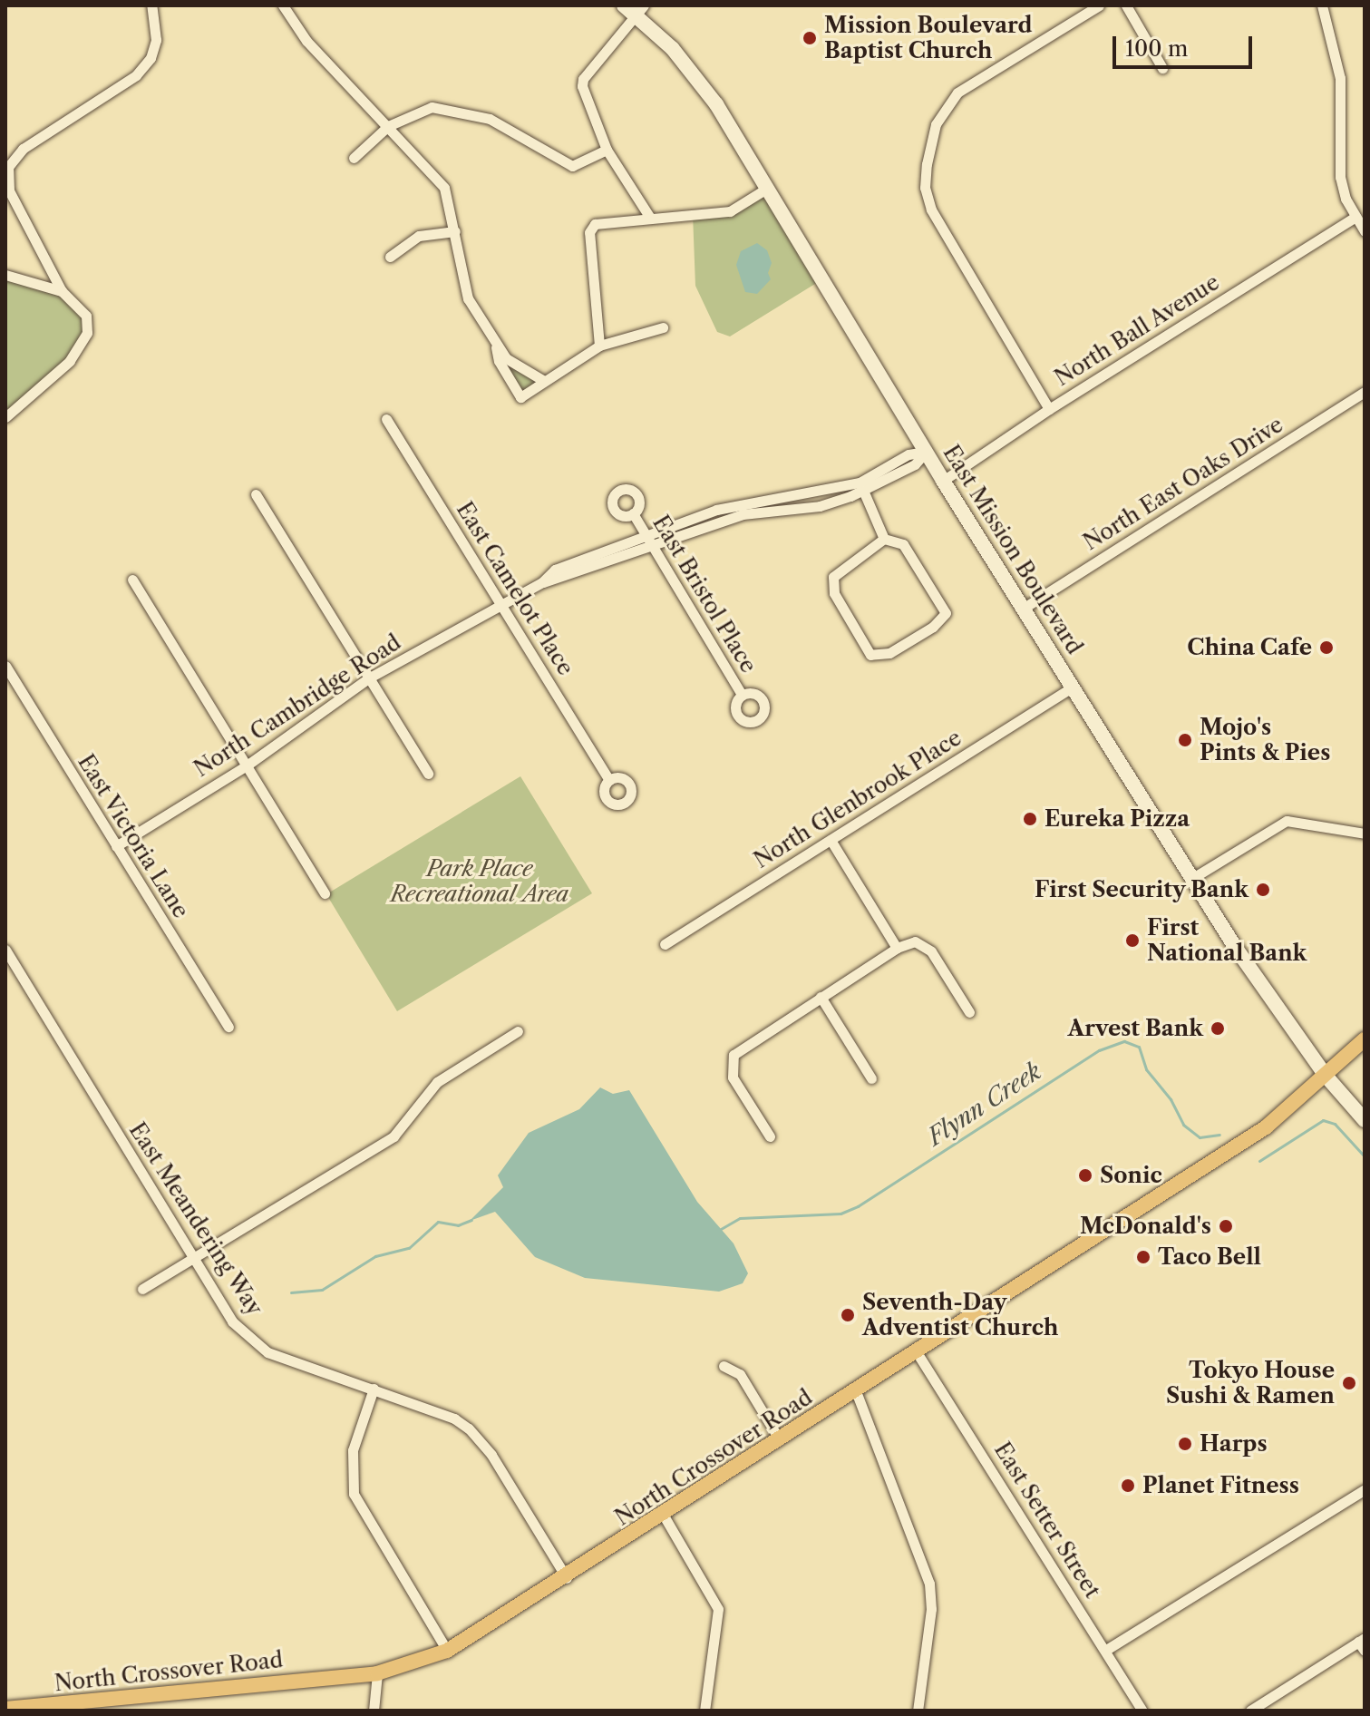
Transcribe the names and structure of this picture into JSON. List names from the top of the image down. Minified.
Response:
{"streets":{"main road":["East Mission Boulevard","North Crossover Road"],"street":["North Ball Avenue","North East Oaks Drive","East Camelot Place","East Bristol Place","North Cambridge Road","North Glenbrook Place","East Victoria Lane","East Meandering Way","East Setter Street"]},"crossings":[["North Ball Avenue","East Mission Boulevard"],["North East Oaks Drive","East Mission Boulevard"],["East Mission Boulevard","North Cambridge Road"],["East Mission Boulevard","North Glenbrook Place"],["East Mission Boulevard","North Crossover Road"],["East Camelot Place","North Cambridge Road"],["East Bristol Place","North Cambridge Road"],["North Cambridge Road","East Victoria Lane"],["East Meandering Way","North Crossover Road"],["North Crossover Road","East Setter Street"]],"water":["Flynn Creek"],"parks":["Park Place Recreational Area"],"places":["Mission Boulevard Baptist Church","China Cafe","Mojo's Pints & Pies","Eureka Pizza","First Security Bank","First National Bank","Arvest Bank","Sonic","McDonald's","Taco Bell","Seventh-Day Adventist Church","Tokyo House Sushi & Ramen","Harps","Planet Fitness"],"scale_bar":"100 m"}
